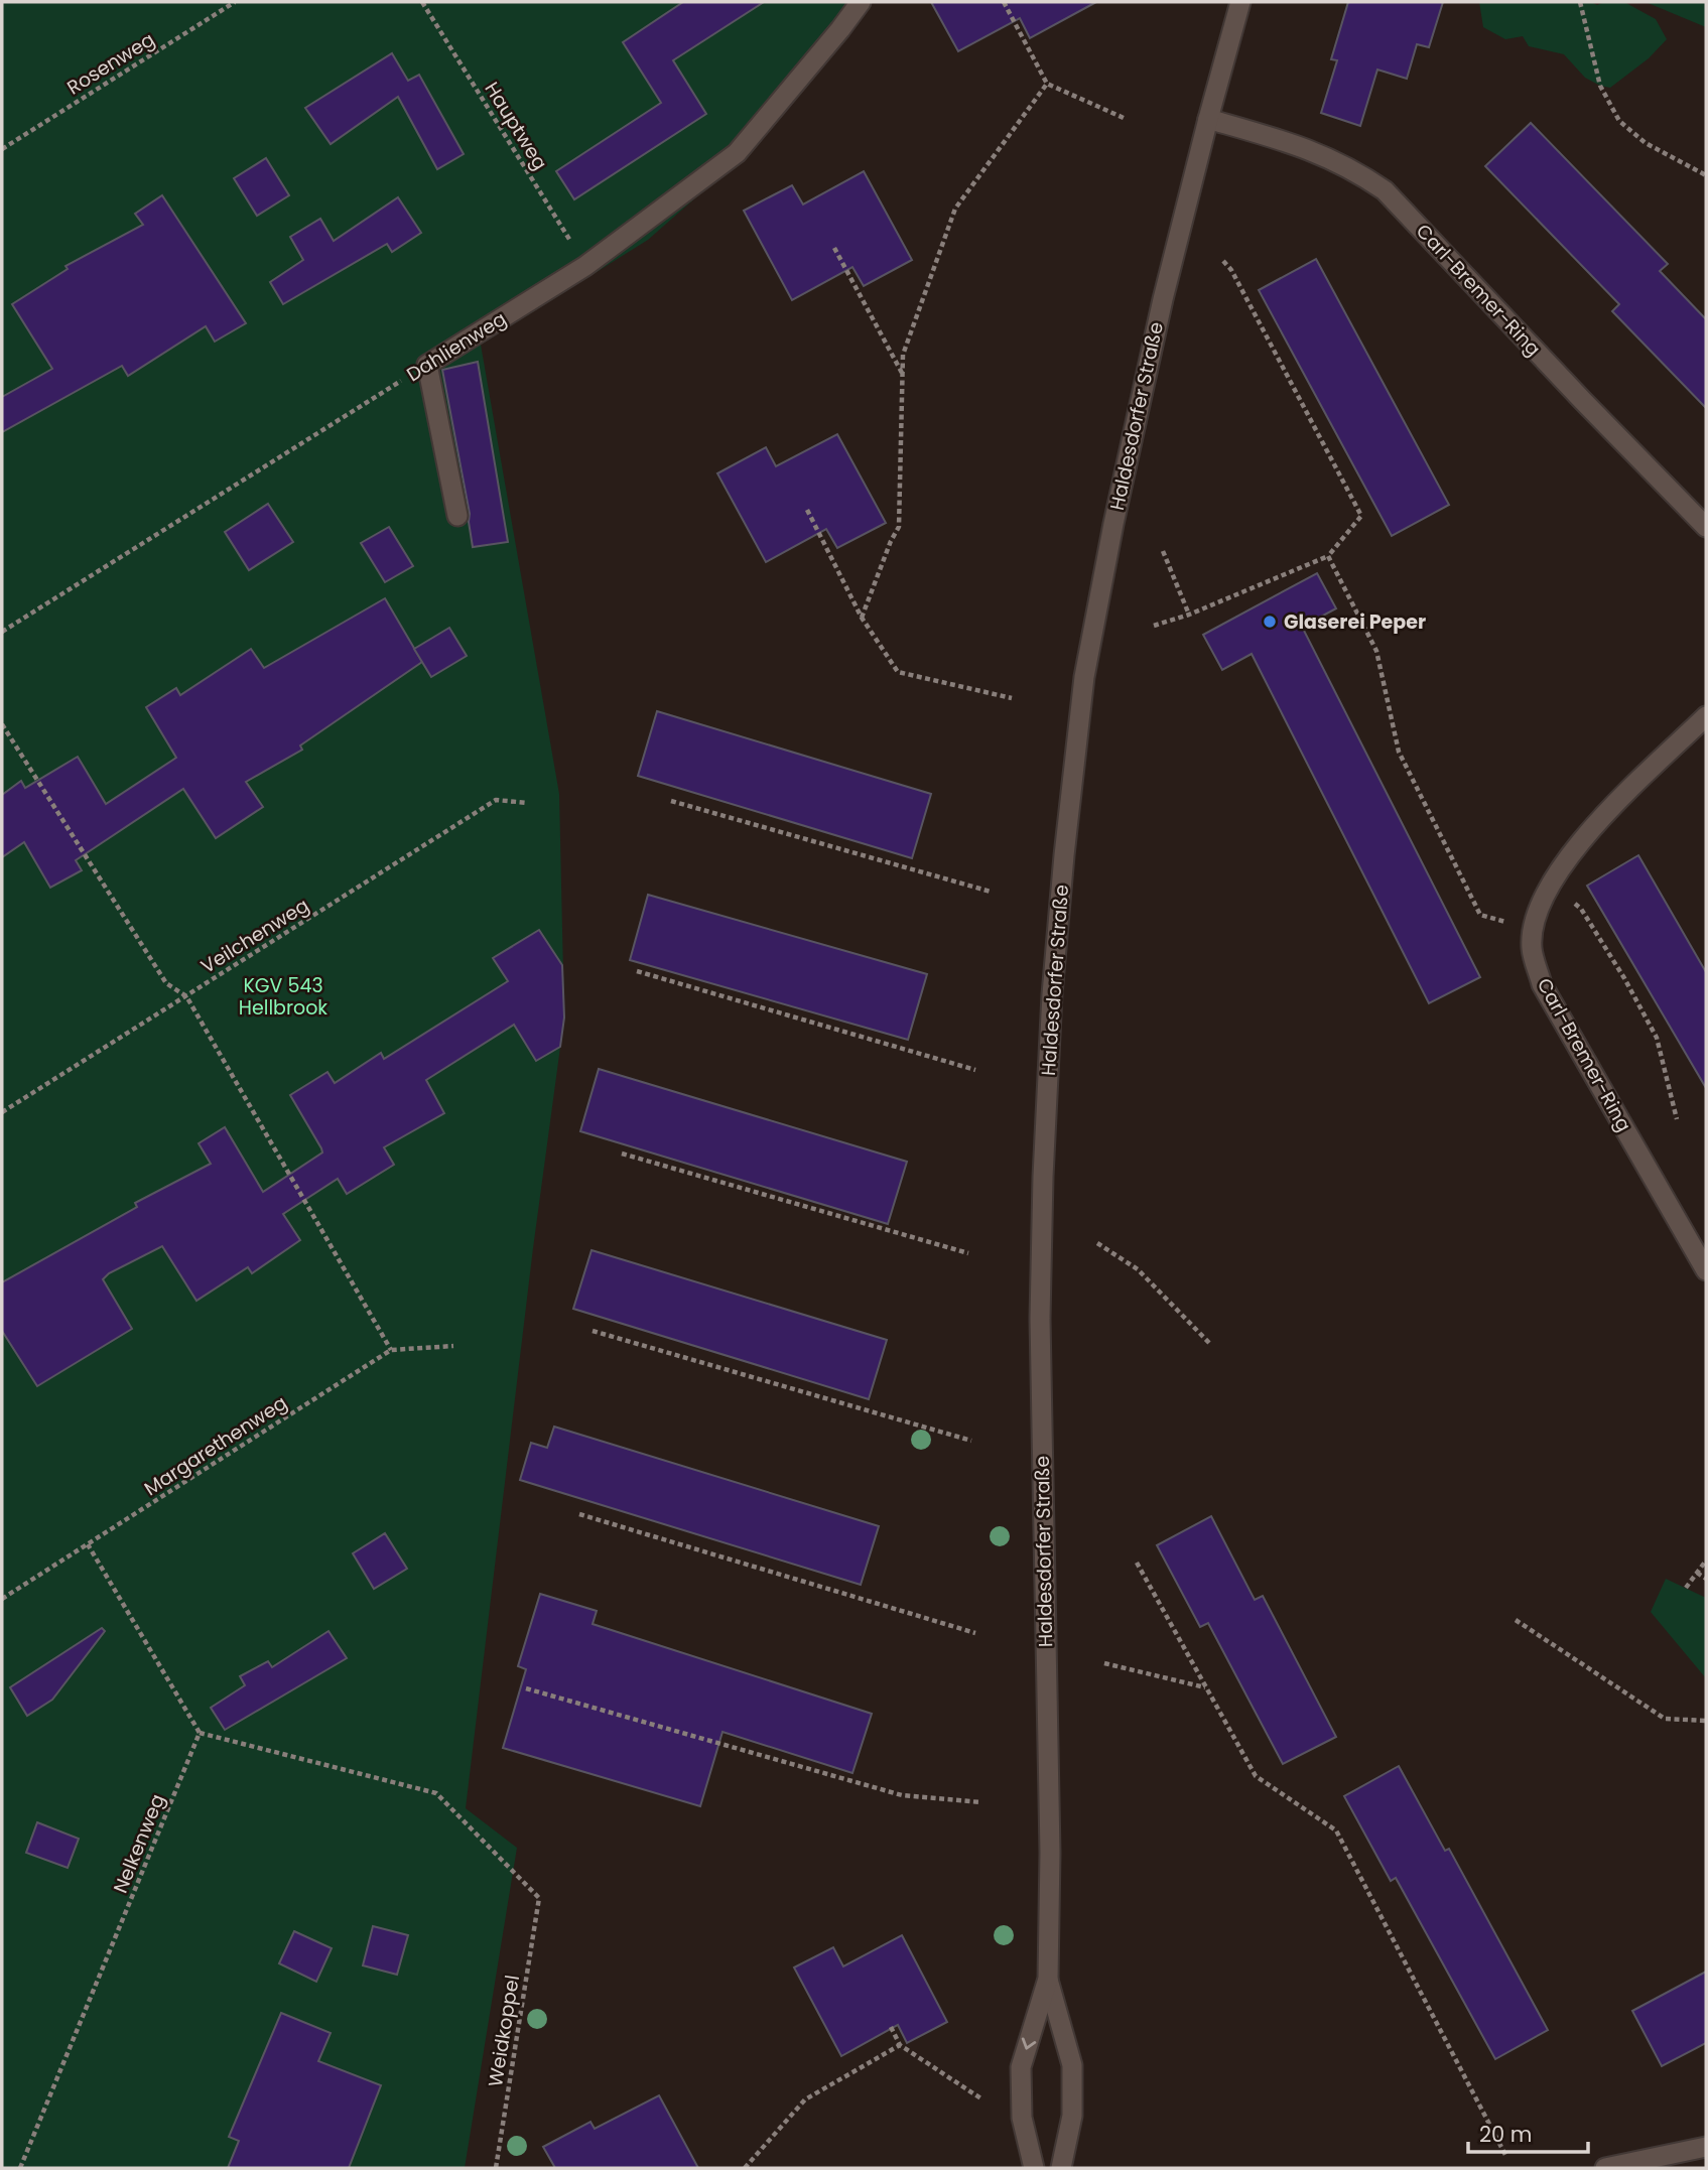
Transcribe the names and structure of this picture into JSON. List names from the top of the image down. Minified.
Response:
{"streets":{"street":["Carl-Bremer-Ring","Dahlienweg","Haldesdorfer Straße"],"path":["Rosenweg","Hauptweg","Veilchenweg","Margarethenweg","Nelkenweg","Weidkoppel"]},"crossings":[["Hauptweg","Dahlienweg"],["Carl-Bremer-Ring","Haldesdorfer Straße"],["Nelkenweg","Weidkoppel"]],"parks":["KGV 543 Hellbrook"],"places":["Glaserei Peper"],"scale_bar":"20 m"}
